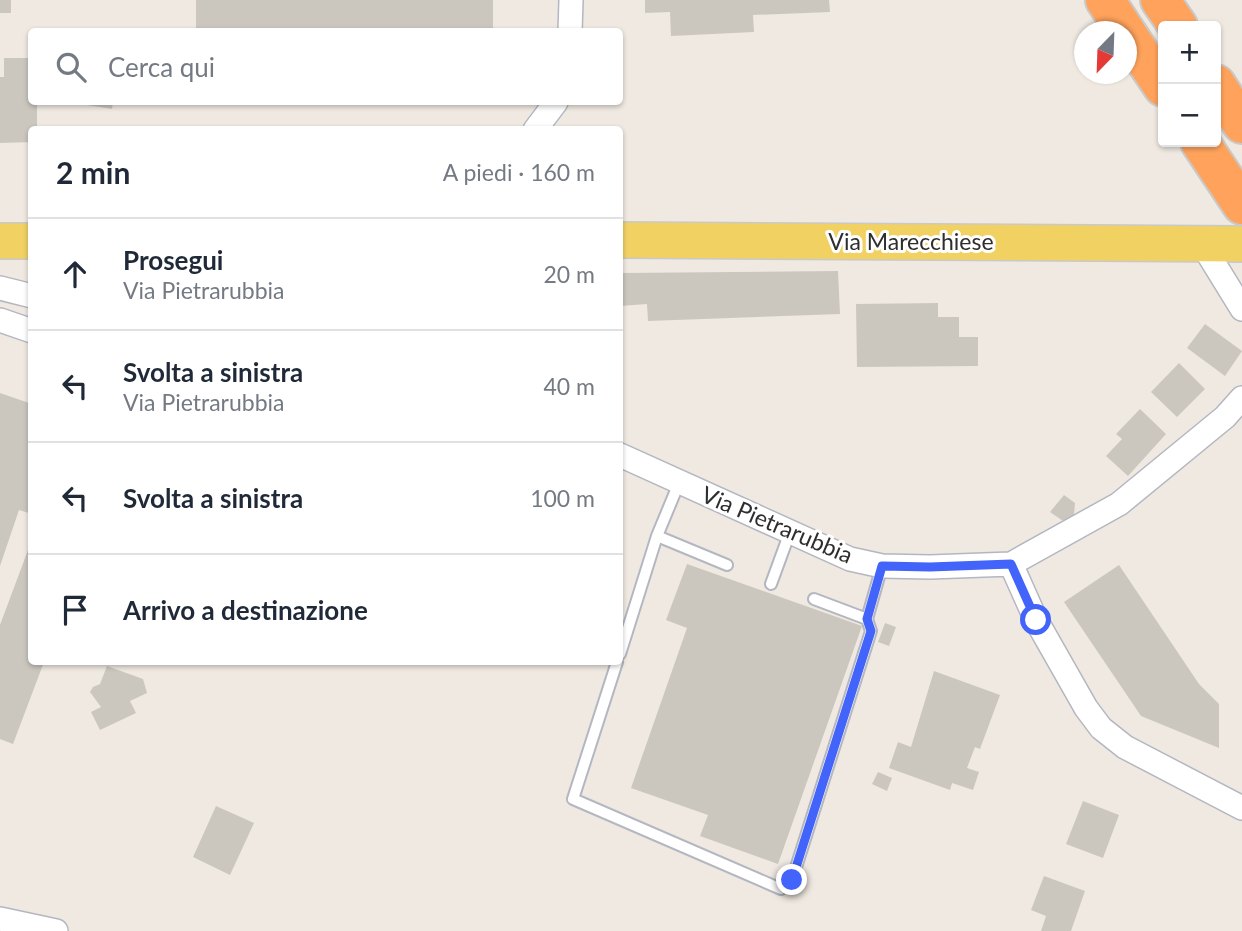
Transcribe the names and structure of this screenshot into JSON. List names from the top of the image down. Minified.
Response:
{"streets":{"main road":["Via Marecchiese"],"street":["Via Pietrarubbia"]},"north":"bottom left","page":{"map_buttons":["+","−"],"search":"Cerca qui","heading":["2 min","A piedi · 160 m"],"list":[["Prosegui","Via Pietrarubbia","20 m"],["Svolta a sinistra","Via Pietrarubbia","40 m"],["Svolta a sinistra","100 m"],"Arrivo a destinazione"]}}
